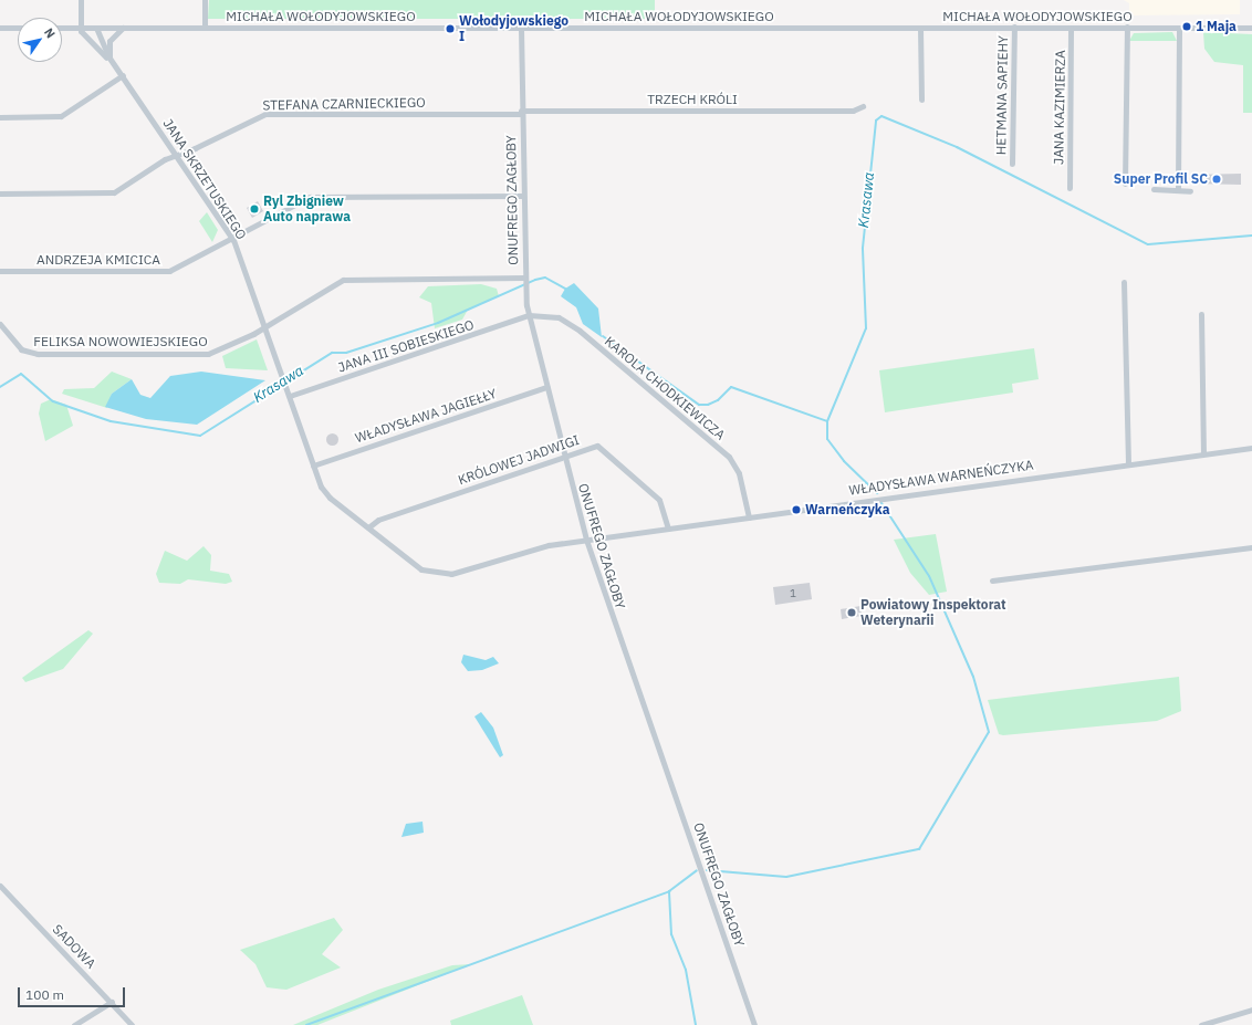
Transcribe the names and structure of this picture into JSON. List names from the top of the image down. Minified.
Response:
{"streets":{"street":["MICHAŁA WOŁODYJOWSKIEGO","HETMANA SAPIEHY","TRZECH KRÓLI","STEFANA CZARNIECKIEGO","JANA KAZIMIERZA","JANA SKRZETUSKIEGO","ONUFREGO ZAGŁOBY","ANDRZEJA KMICICA","FELIKSA NOWOWIEJSKIEGO","JANA III SOBIESKIEGO","KAROLA CHODKIEWICZA","WŁADYSŁAWA JAGIEŁŁY","KRÓLOWEJ JADWIGI","WŁADYSŁAWA WARNEŃCZYKA","SADOWA"]},"crossings":[["MICHAŁA WOŁODYJOWSKIEGO","HETMANA SAPIEHY"],["MICHAŁA WOŁODYJOWSKIEGO","JANA KAZIMIERZA"],["MICHAŁA WOŁODYJOWSKIEGO","JANA SKRZETUSKIEGO"],["MICHAŁA WOŁODYJOWSKIEGO","ONUFREGO ZAGŁOBY"],["TRZECH KRÓLI","STEFANA CZARNIECKIEGO"],["TRZECH KRÓLI","ONUFREGO ZAGŁOBY"],["STEFANA CZARNIECKIEGO","JANA SKRZETUSKIEGO"],["STEFANA CZARNIECKIEGO","ONUFREGO ZAGŁOBY"],["JANA SKRZETUSKIEGO","ANDRZEJA KMICICA"],["JANA SKRZETUSKIEGO","FELIKSA NOWOWIEJSKIEGO"],["JANA SKRZETUSKIEGO","JANA III SOBIESKIEGO"],["JANA SKRZETUSKIEGO","WŁADYSŁAWA JAGIEŁŁY"],["JANA SKRZETUSKIEGO","WŁADYSŁAWA WARNEŃCZYKA"],["ONUFREGO ZAGŁOBY","ANDRZEJA KMICICA"],["ONUFREGO ZAGŁOBY","FELIKSA NOWOWIEJSKIEGO"],["ONUFREGO ZAGŁOBY","JANA III SOBIESKIEGO"],["ONUFREGO ZAGŁOBY","KAROLA CHODKIEWICZA"],["ONUFREGO ZAGŁOBY","WŁADYSŁAWA JAGIEŁŁY"],["ONUFREGO ZAGŁOBY","KRÓLOWEJ JADWIGI"],["ONUFREGO ZAGŁOBY","WŁADYSŁAWA WARNEŃCZYKA"],["JANA III SOBIESKIEGO","KAROLA CHODKIEWICZA"],["KAROLA CHODKIEWICZA","WŁADYSŁAWA WARNEŃCZYKA"],["WŁADYSŁAWA JAGIEŁŁY","WŁADYSŁAWA WARNEŃCZYKA"],["KRÓLOWEJ JADWIGI","WŁADYSŁAWA WARNEŃCZYKA"]],"water":["Krasawa"],"places":["1 Maja","Wołodyjowskiego I","Super Profil SC","Ryl Zbigniew Auto naprawa","Warneńczyka","Powiatowy Inspektorat Weterynarii"],"house_numbers":["1"],"scale_bar":"100 m","north":"top right"}
